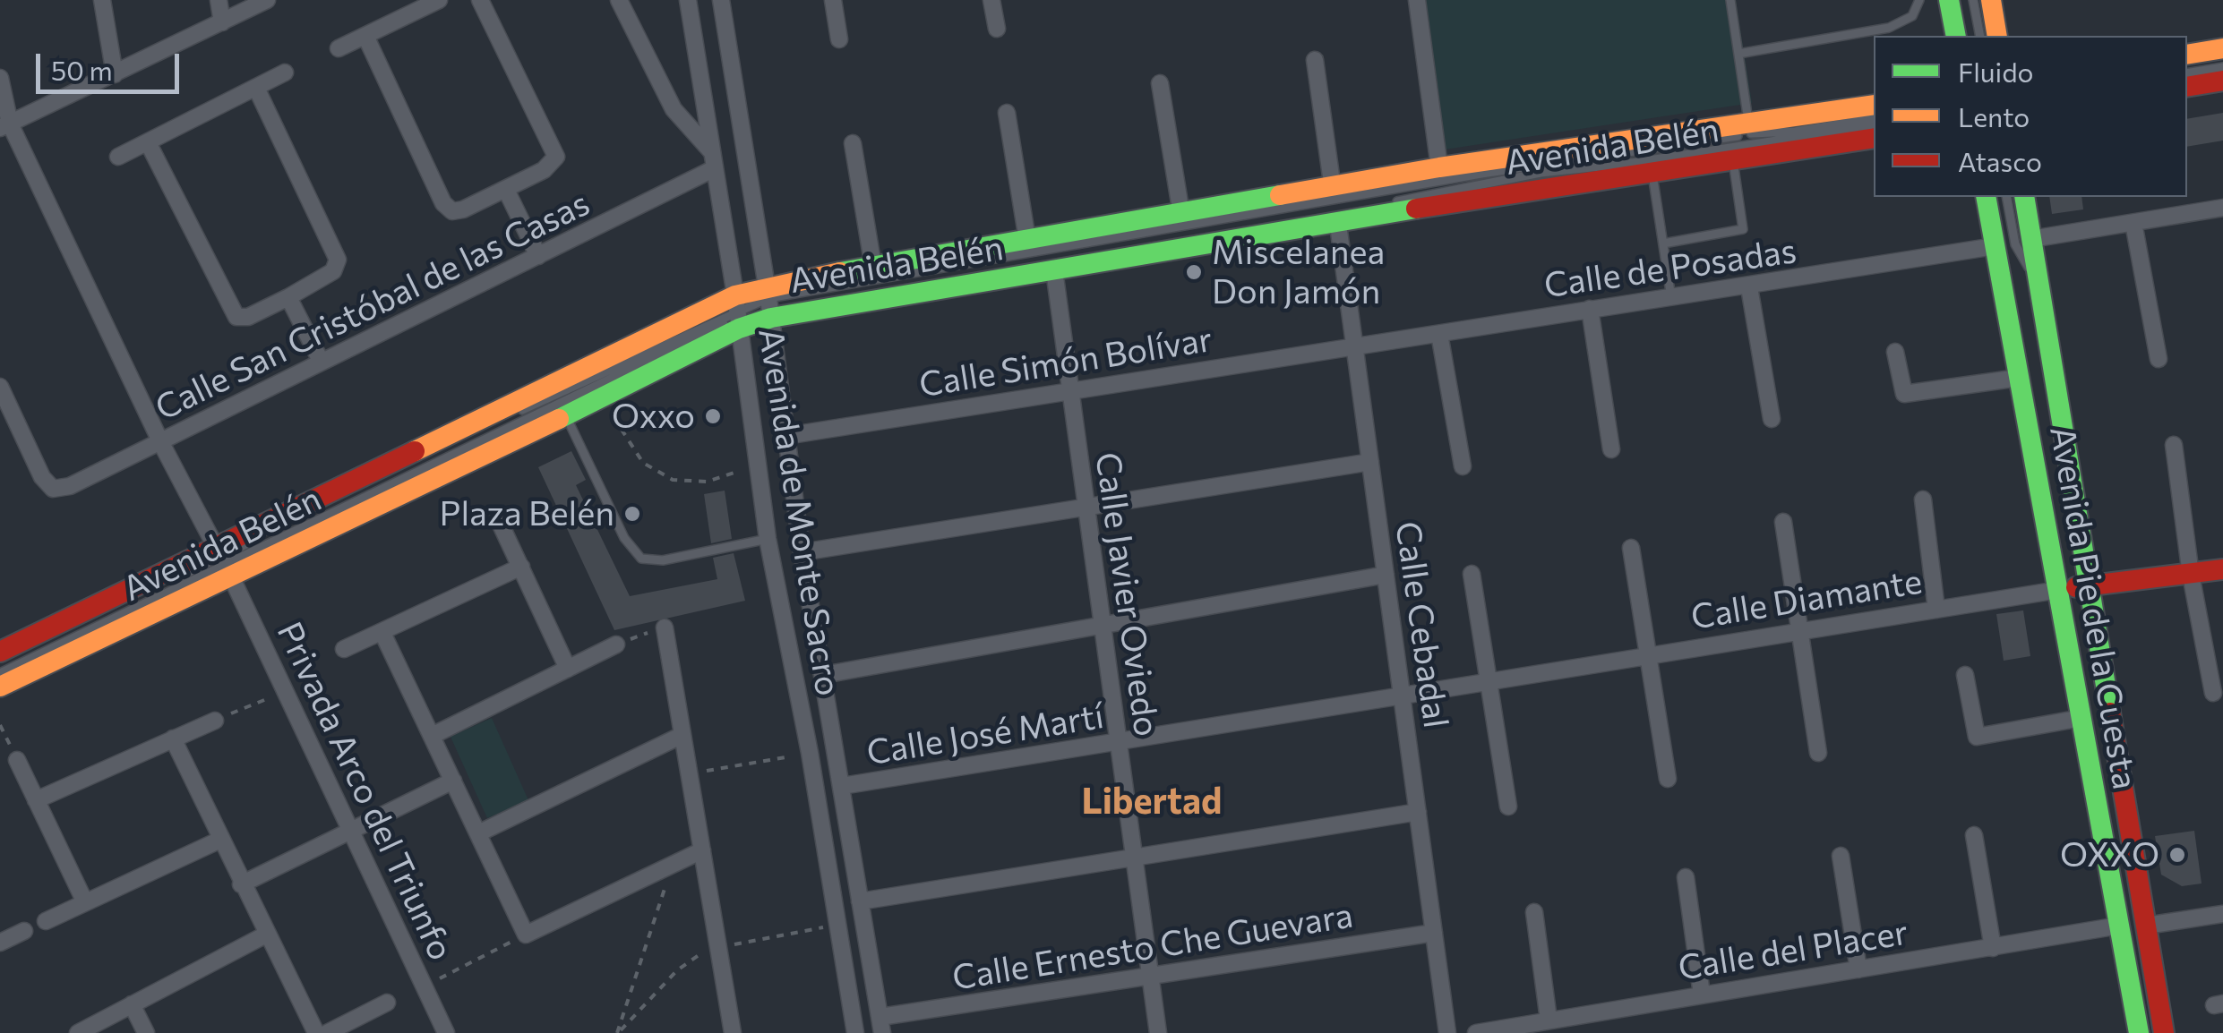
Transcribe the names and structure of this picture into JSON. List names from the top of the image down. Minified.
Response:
{"streets":{"main road":["Avenida Belén","Calle Diamante","Avenida Pie de la Cuesta"],"street":["Calle de Posadas","Calle San Cristóbal de las Casas","Calle Simón Bolívar","Avenida de Monte Sacro","Calle Javier Oviedo","Calle Cebadal","Calle José Martí","Privada Arco del Triunfo","Calle Ernesto Che Guevara","Calle del Placer"]},"crossings":[["Avenida Belén","Avenida de Monte Sacro"],["Avenida Belén","Calle Javier Oviedo"],["Avenida Belén","Calle Cebadal"],["Avenida Belén","Privada Arco del Triunfo"],["Calle de Posadas","Calle Simón Bolívar"],["Calle de Posadas","Avenida Pie de la Cuesta"],["Calle de Posadas","Calle Cebadal"],["Calle San Cristóbal de las Casas","Avenida de Monte Sacro"],["Calle San Cristóbal de las Casas","Privada Arco del Triunfo"],["Calle Simón Bolívar","Avenida de Monte Sacro"],["Calle Simón Bolívar","Calle Javier Oviedo"],["Calle Simón Bolívar","Calle Cebadal"],["Avenida de Monte Sacro","Calle José Martí"],["Avenida de Monte Sacro","Calle Ernesto Che Guevara"],["Calle Javier Oviedo","Calle José Martí"],["Calle Javier Oviedo","Calle Ernesto Che Guevara"],["Calle Diamante","Avenida Pie de la Cuesta"],["Calle Diamante","Calle Cebadal"],["Calle Diamante","Calle José Martí"],["Avenida Pie de la Cuesta","Calle del Placer"],["Calle Cebadal","Calle José Martí"],["Calle Cebadal","Calle Ernesto Che Guevara"]],"districts":["Libertad"],"places":["Miscelanea Don Jamón","Oxxo","Plaza Belén","OXXO"],"legend":["Fluido","Lento","Atasco"],"scale_bar":"50 m"}
